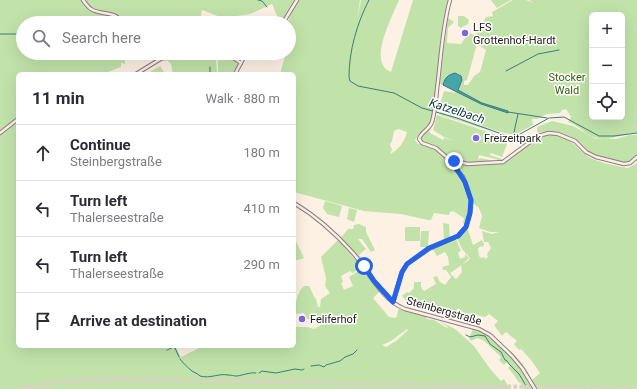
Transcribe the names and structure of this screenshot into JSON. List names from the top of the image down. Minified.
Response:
{"streets":{"main road":["Steinbergstraße"]},"water":["Katzelbach"],"parks":["Stocker Wald"],"places":["LFS Grottenhof-Hardt","Freizeitpark","Feliferhof"],"page":{"map_buttons":["+","−"],"search":"Search here","heading":["11 min","Walk · 880 m"],"list":[["Continue","Steinbergstraße","180 m"],["Turn left","Thalerseestraße","410 m"],["Turn left","Thalerseestraße","290 m"],"Arrive at destination"]}}
